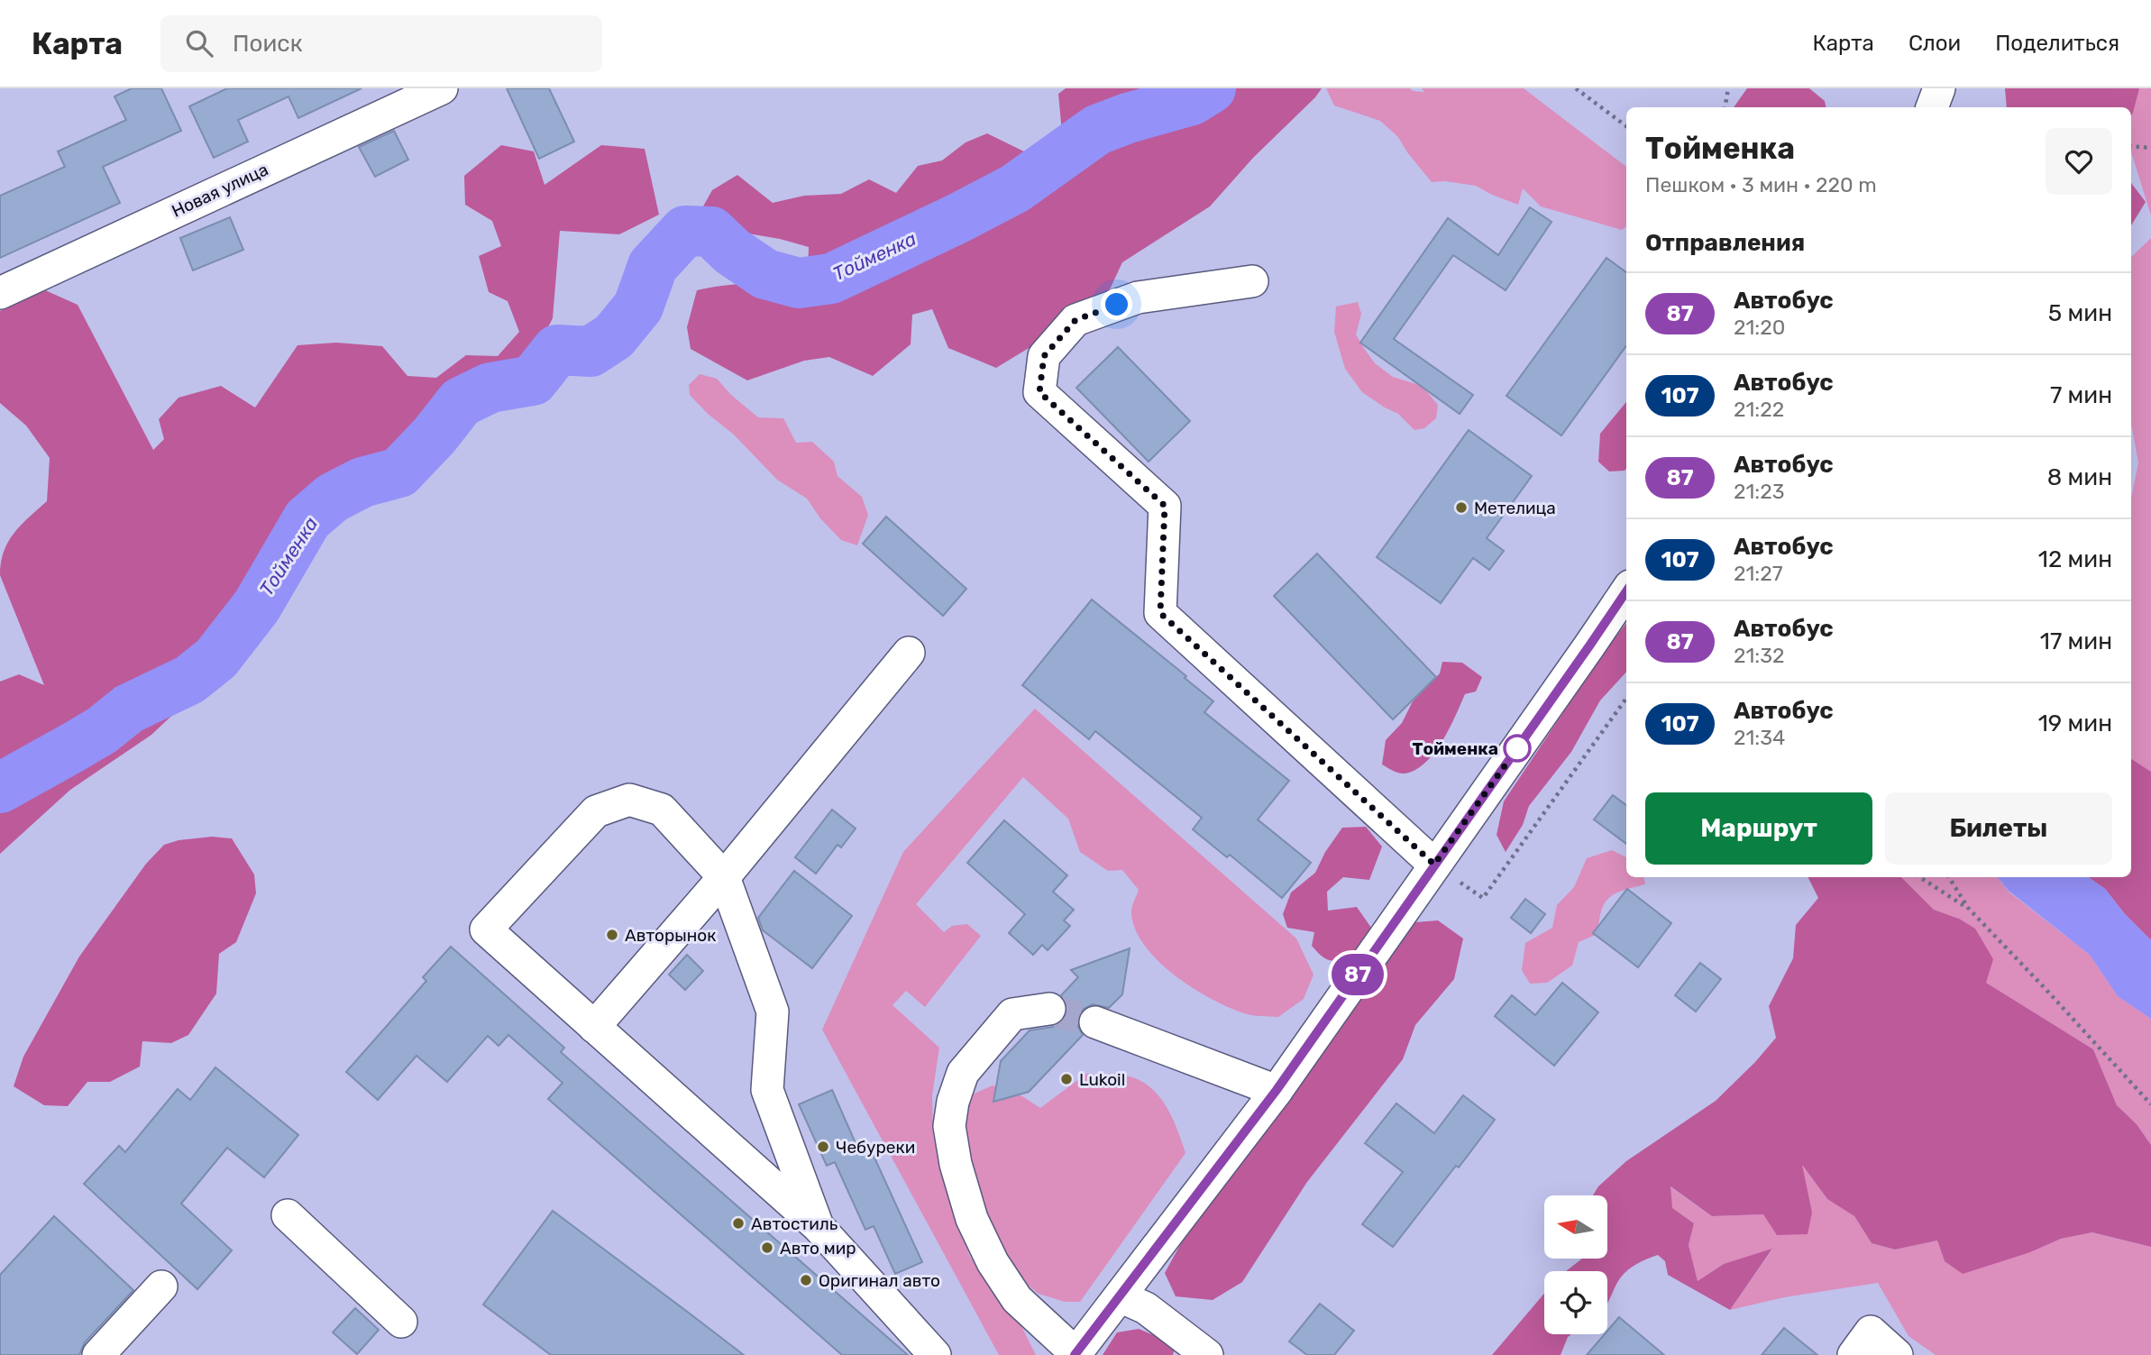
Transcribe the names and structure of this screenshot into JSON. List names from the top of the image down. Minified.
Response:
{"streets":{"street":["Новая улица"]},"water":["Тойменка"],"places":["Метелица","Тойменка","Авторынок","Lukoil","Чебуреки","Автостиль","Авто мир","Оригинал авто"],"lines":["bus line 87"],"north":"left","page":{"header":"Карта","search":"Поиск","nav":["Карта","Слои","Поделиться"],"on_map":"87","heading":[["Тойменка","Пешком · 3 мин · 220 m"],"Отправления"],"list":[{"mark":"87","name":"Автобус","note":"21:20","value":"5 мин"},{"mark":"107","name":"Автобус","note":"21:22","value":"7 мин"},{"mark":"87","name":"Автобус","note":"21:23","value":"8 мин"},{"mark":"107","name":"Автобус","note":"21:27","value":"12 мин"},{"mark":"87","name":"Автобус","note":"21:32","value":"17 мин"},{"mark":"107","name":"Автобус","note":"21:34","value":"19 мин"}],"buttons":["Маршрут","Билеты"]}}
